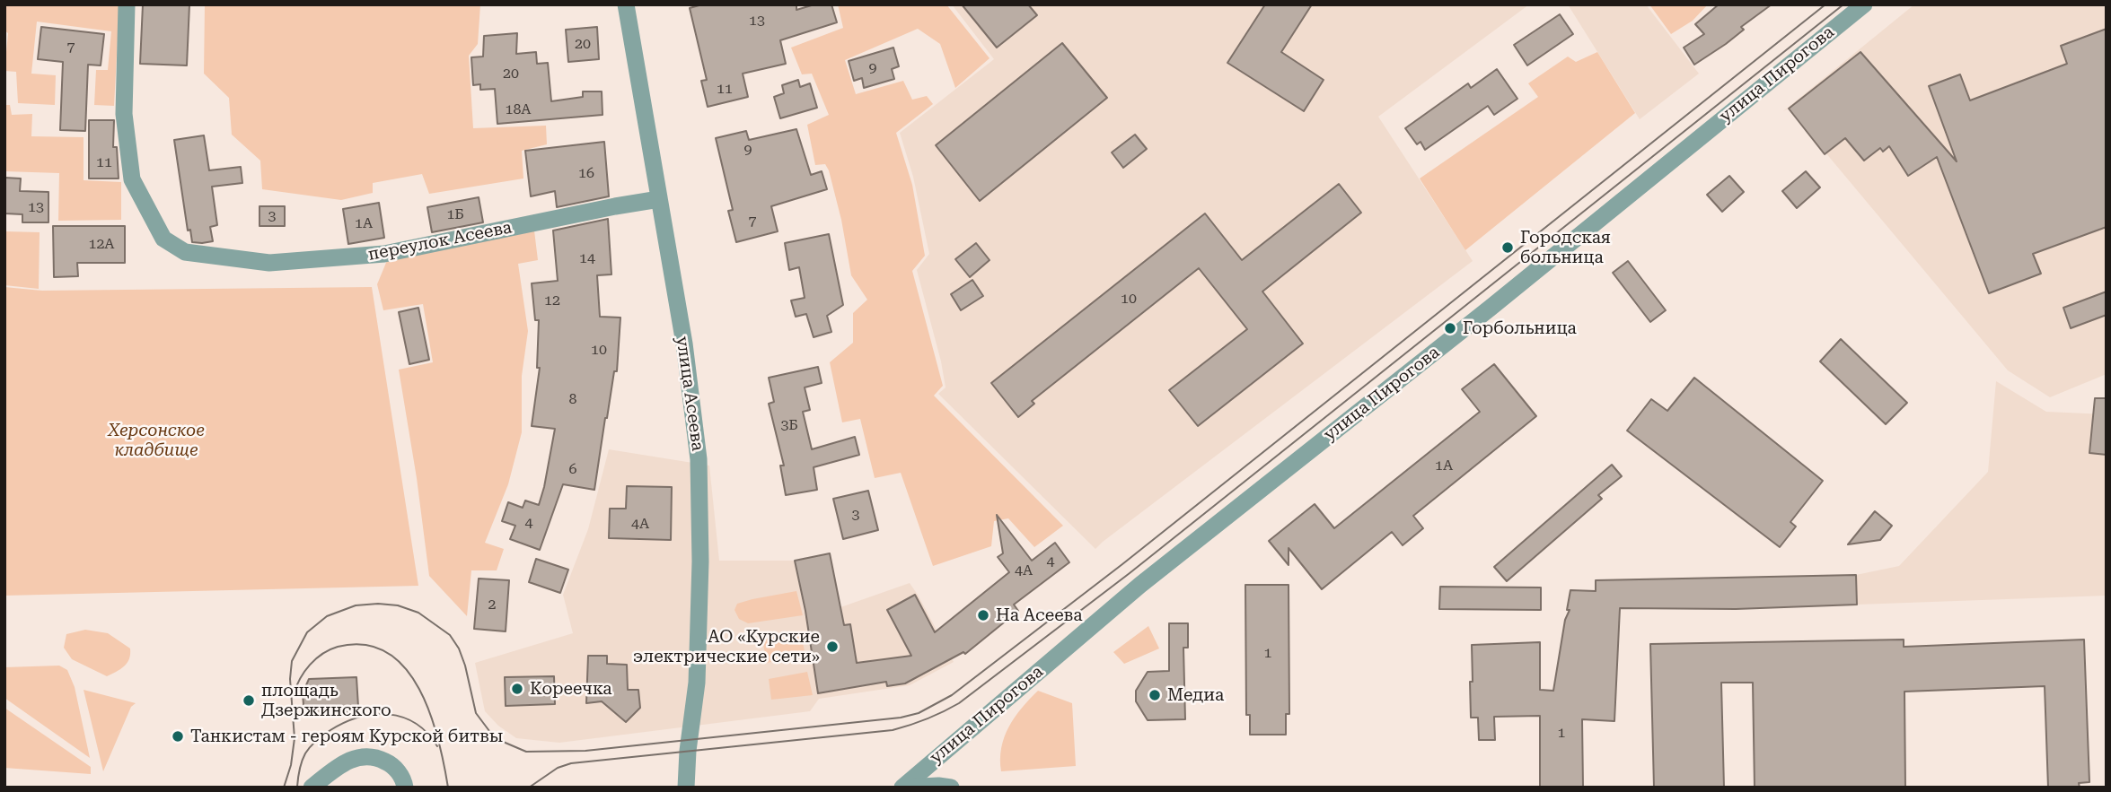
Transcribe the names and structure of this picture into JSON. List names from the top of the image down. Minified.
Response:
{"streets":{"street":["улица Пирогова","переулок Асеева","улица Асеева"]},"crossings":[["переулок Асеева","улица Асеева"]],"parks":["Херсонское кладбище"],"places":["Городская больница","Горбольница","На Асеева","АО «Курские электрические сети»","Кореечка","Медиа","площадь Дзержинского","Танкистам - героям Курской битвы"],"house_numbers":["13","20","7","9","20","11","18А","9","11","16","13","1Б","3","7","1А","12А","14","10","12","10","8","3Б","1А","6","3","4","4А","4","4А","2","1","1"]}
